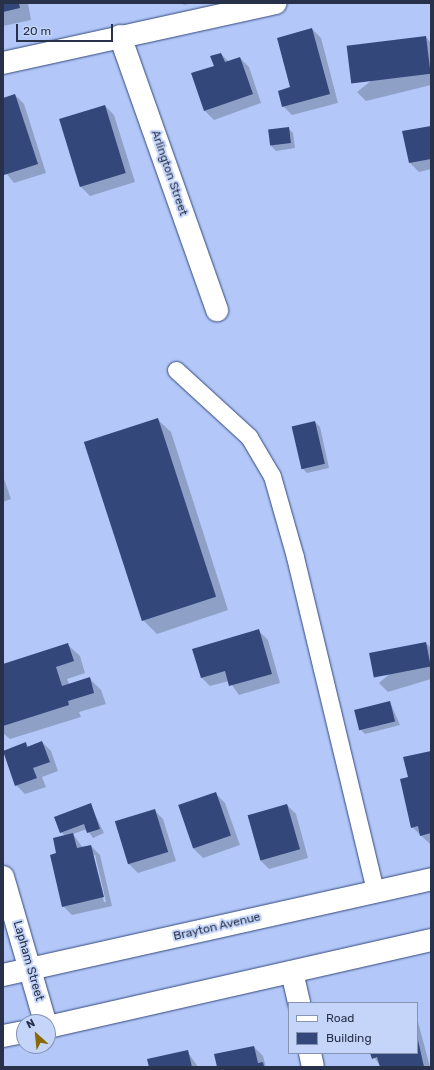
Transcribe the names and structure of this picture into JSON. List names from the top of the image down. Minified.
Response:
{"streets":{"main road":["Arlington Street","Brayton Avenue","Lapham Street"]},"crossings":[["Brayton Avenue","Lapham Street"]],"legend":["Road","Building"],"scale_bar":"20 m","north":"top left"}
